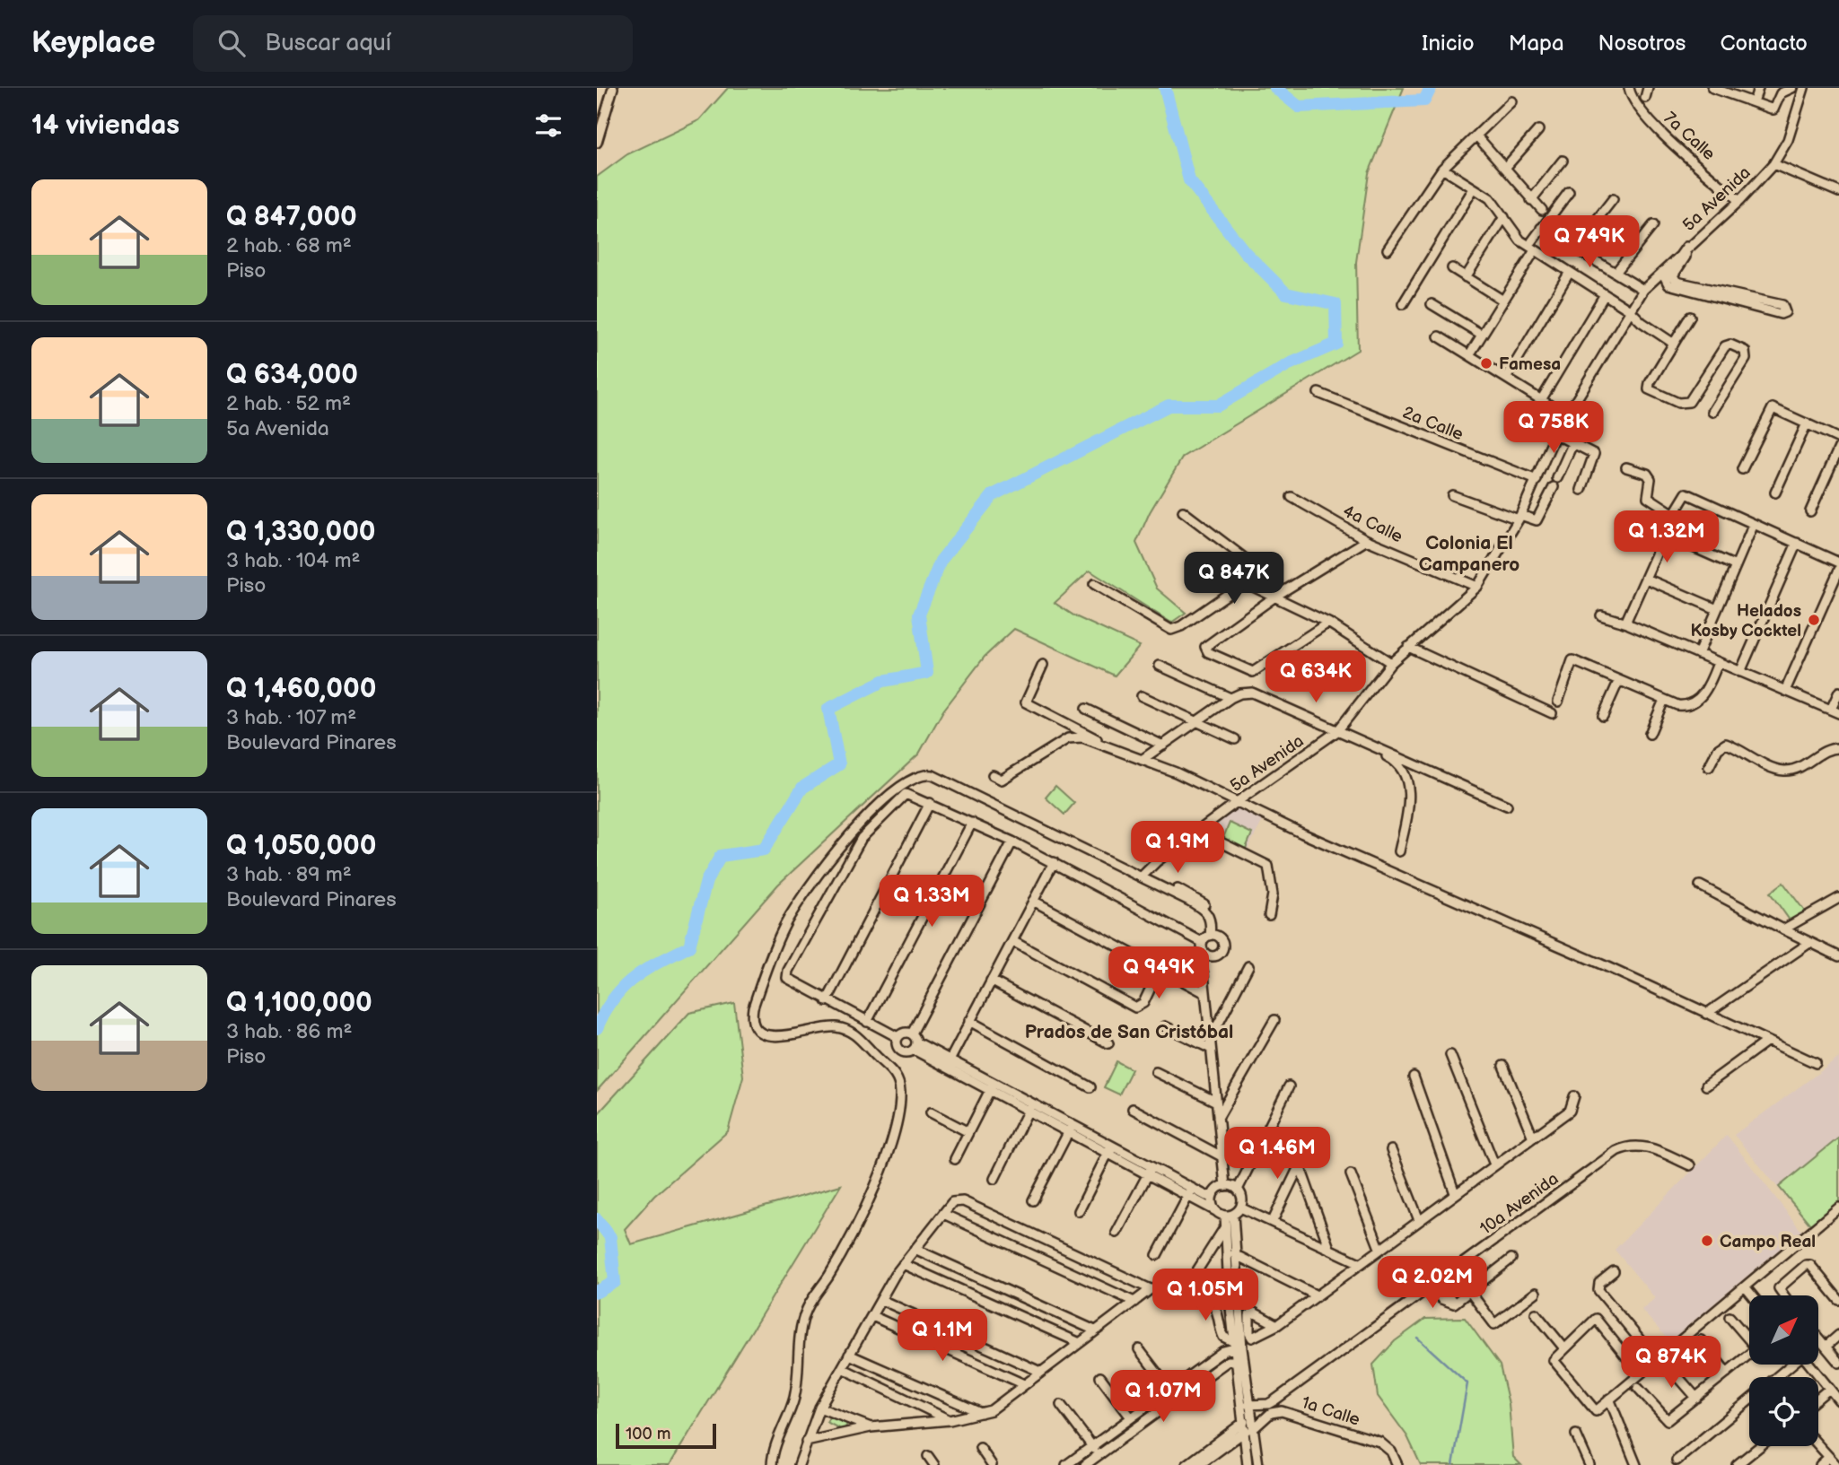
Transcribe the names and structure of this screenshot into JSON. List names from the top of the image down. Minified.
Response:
{"streets":{"street":["7a Calle","5a Avenida","2a Calle","4a Calle","10a Avenida","1a Calle"]},"crossings":[["7a Calle","5a Avenida"],["5a Avenida","2a Calle"],["5a Avenida","4a Calle"]],"districts":["Colonia El Campanero","Prados de San Cristóbal"],"places":["Famesa","Helados Kosby Cocktel","Campo Real"],"scale_bar":"100 m","north":"top right","page":{"header":"Keyplace","search":"Buscar aquí","nav":["Inicio","Mapa","Nosotros","Contacto"],"heading":"14 viviendas","list":[{"name":"Q 847,000","note":"2 hab. · 68 m² · Piso"},{"name":"Q 634,000","note":"2 hab. · 52 m² · 5a Avenida"},{"name":"Q 1,330,000","note":"3 hab. · 104 m² · Piso"},{"name":"Q 1,460,000","note":"3 hab. · 107 m² · Boulevard Pinares"},{"name":"Q 1,050,000","note":"3 hab. · 89 m² · Boulevard Pinares"},{"name":"Q 1,100,000","note":"3 hab. · 86 m² · Piso"}],"price":["Q 749K","Q 758K","Q 1.32M","Q 847K","Q 634K","Q 1.9M","Q 1.33M","Q 949K","Q 1.46M","Q 2.02M","Q 1.05M","Q 1.1M","Q 874K","Q 1.07M"],"scale":"100 m"}}
